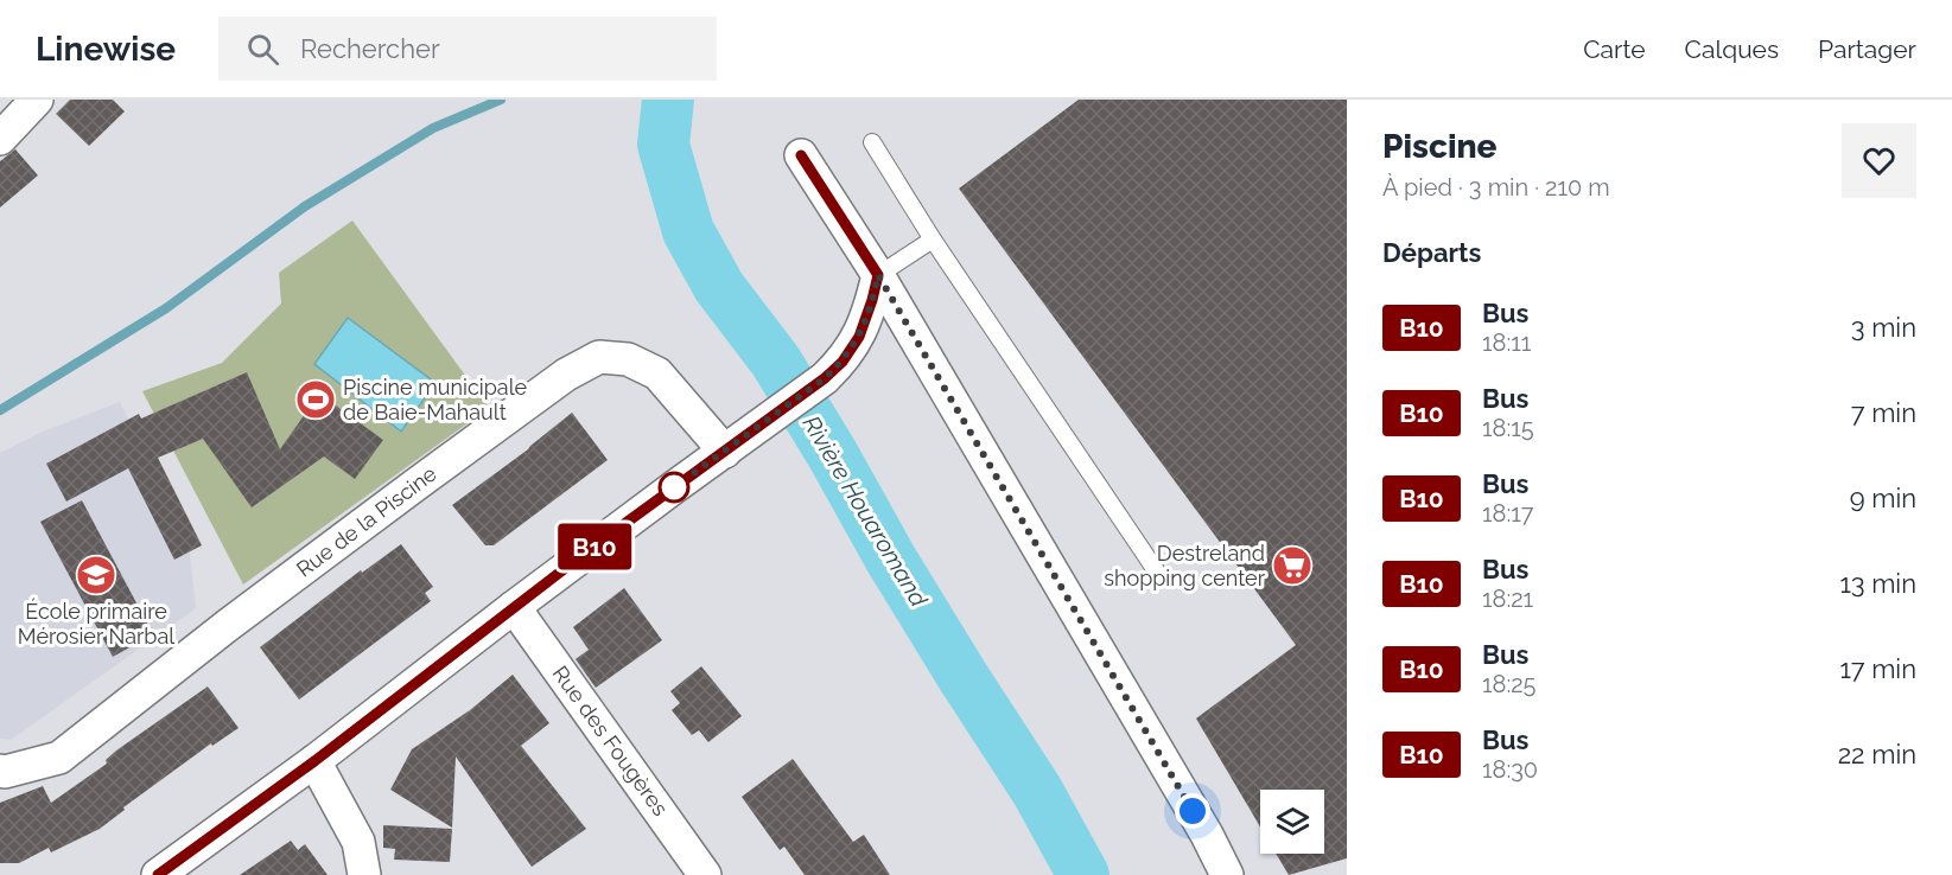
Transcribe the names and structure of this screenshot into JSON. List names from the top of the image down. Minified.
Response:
{"streets":{"street":["Rue de la Piscine","Rue des Fougères"]},"water":["Rivière Houaromand"],"places":{"sports":["Piscine municipale de Baie-Mahault"],"supermarket":["Destreland shopping center"],"school or university":["École primaire Mérosier Narbal"]},"lines":["bus line B10"],"page":{"header":"Linewise","search":"Rechercher","nav":["Carte","Calques","Partager"],"on_map":"B10","heading":[["Piscine","À pied · 3 min · 210 m"],"Départs"],"list":[{"mark":"B10","name":"Bus","note":"18:11","value":"3 min"},{"mark":"B10","name":"Bus","note":"18:15","value":"7 min"},{"mark":"B10","name":"Bus","note":"18:17","value":"9 min"},{"mark":"B10","name":"Bus","note":"18:21","value":"13 min"},{"mark":"B10","name":"Bus","note":"18:25","value":"17 min"},{"mark":"B10","name":"Bus","note":"18:30","value":"22 min"}]}}
